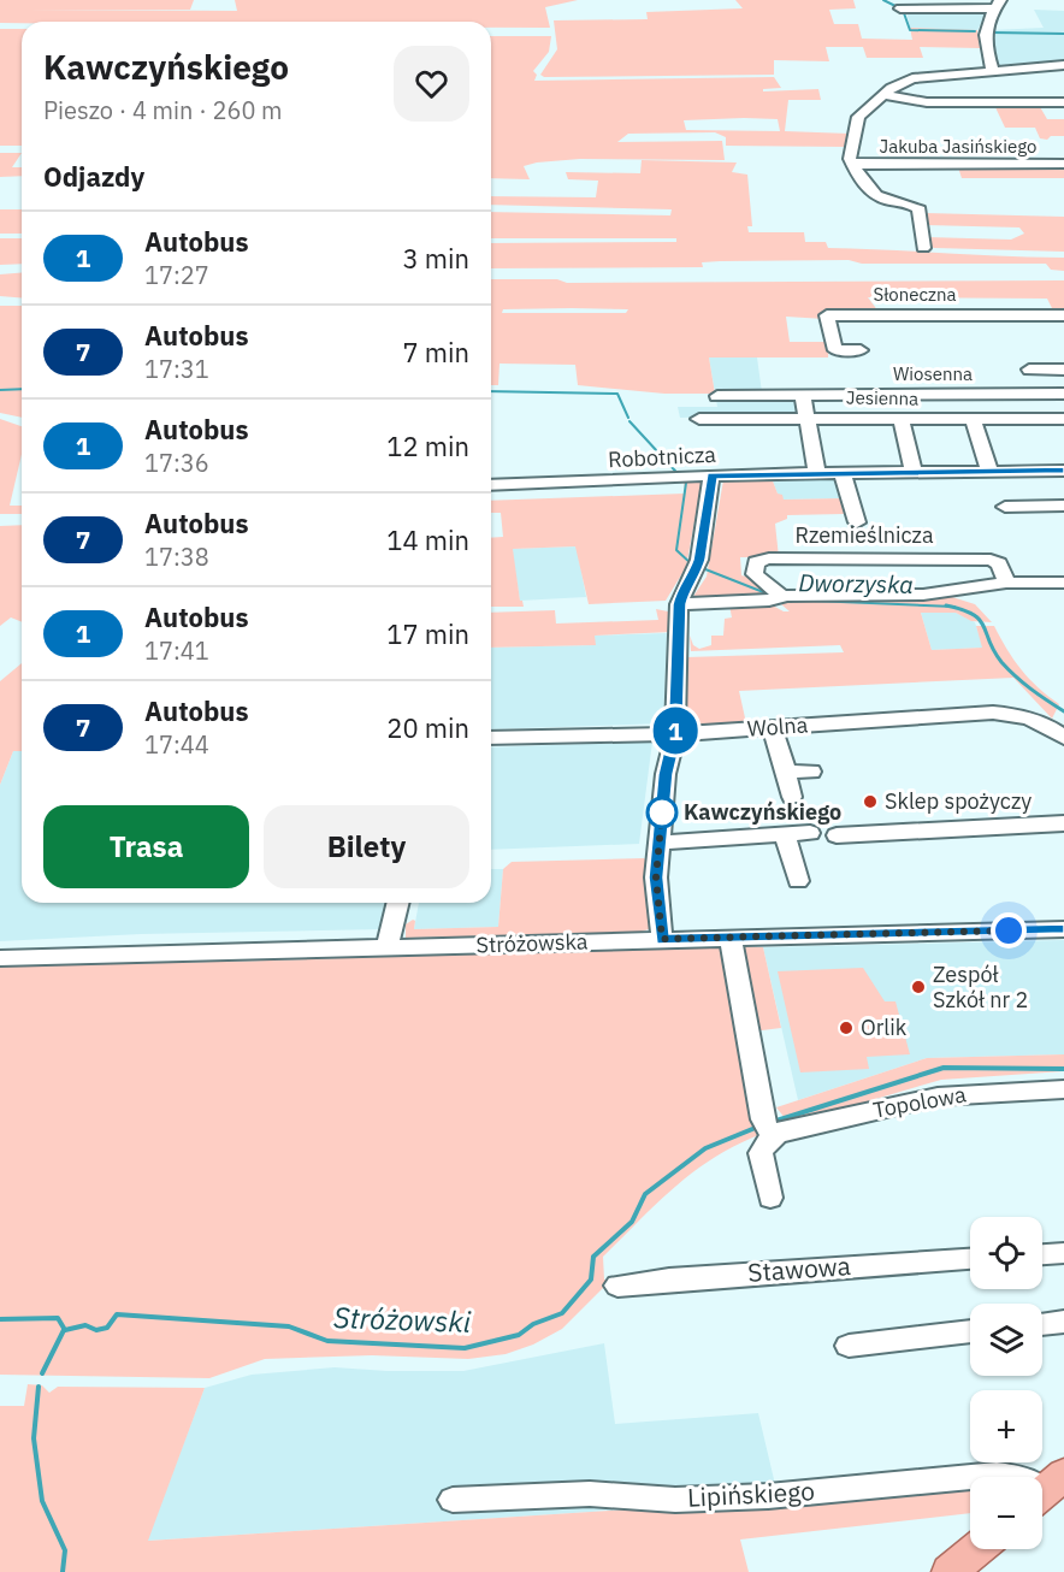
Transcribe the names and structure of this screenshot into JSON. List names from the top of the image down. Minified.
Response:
{"streets":{"street":["Jakuba Jasińskiego","Słoneczna","Wiosenna","Jesienna","Robotnicza","Rzemieślnicza","Wolna","Stróżowska","Topolowa","Stawowa","Lipińskiego"]},"water":["Dworzyska","Stróżowski"],"places":["Sklep spożyczy","Kawczyńskiego","Zespół Szkół nr 2","Orlik"],"lines":["bus line 1"],"page":{"on_map":"1","heading":[["Kawczyńskiego","Pieszo · 4 min · 260 m"],"Odjazdy"],"list":[{"mark":"1","name":"Autobus","note":"17:27","value":"3 min"},{"mark":"7","name":"Autobus","note":"17:31","value":"7 min"},{"mark":"1","name":"Autobus","note":"17:36","value":"12 min"},{"mark":"7","name":"Autobus","note":"17:38","value":"14 min"},{"mark":"1","name":"Autobus","note":"17:41","value":"17 min"},{"mark":"7","name":"Autobus","note":"17:44","value":"20 min"}],"buttons":["Trasa","Bilety"],"map_buttons":["+","−"]}}
